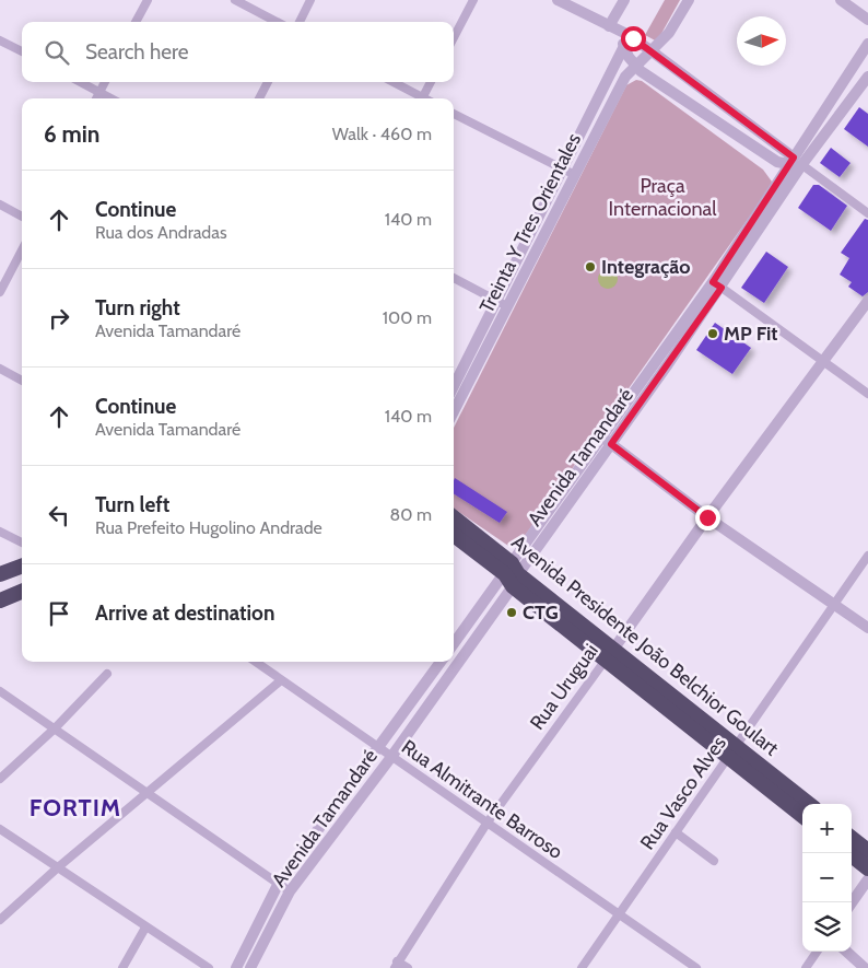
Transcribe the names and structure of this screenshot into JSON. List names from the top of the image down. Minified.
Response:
{"streets":{"highway":["Avenida Presidente João Belchior Goulart"],"street":["Treinta Y Tres Orientales","Avenida Tamandaré","Rua Uruguai","Rua Vasco Alves","Rua Almitrante Barroso"]},"crossings":[["Avenida Tamandaré","Avenida Presidente João Belchior Goulart"],["Avenida Tamandaré","Rua Almitrante Barroso"],["Avenida Presidente João Belchior Goulart","Rua Uruguai"],["Avenida Presidente João Belchior Goulart","Rua Vasco Alves"],["Rua Uruguai","Rua Almitrante Barroso"],["Rua Vasco Alves","Rua Almitrante Barroso"]],"districts":["FORTIM"],"parks":["Praça Internacional"],"places":["Integração","MP Fit","CTG"],"north":"right","page":{"search":"Search here","heading":["6 min","Walk · 460 m"],"list":[["Continue","Rua dos Andradas","140 m"],["Turn right","Avenida Tamandaré","100 m"],["Continue","Avenida Tamandaré","140 m"],["Turn left","Rua Prefeito Hugolino Andrade","80 m"],"Arrive at destination"],"map_buttons":["+","−"]}}
